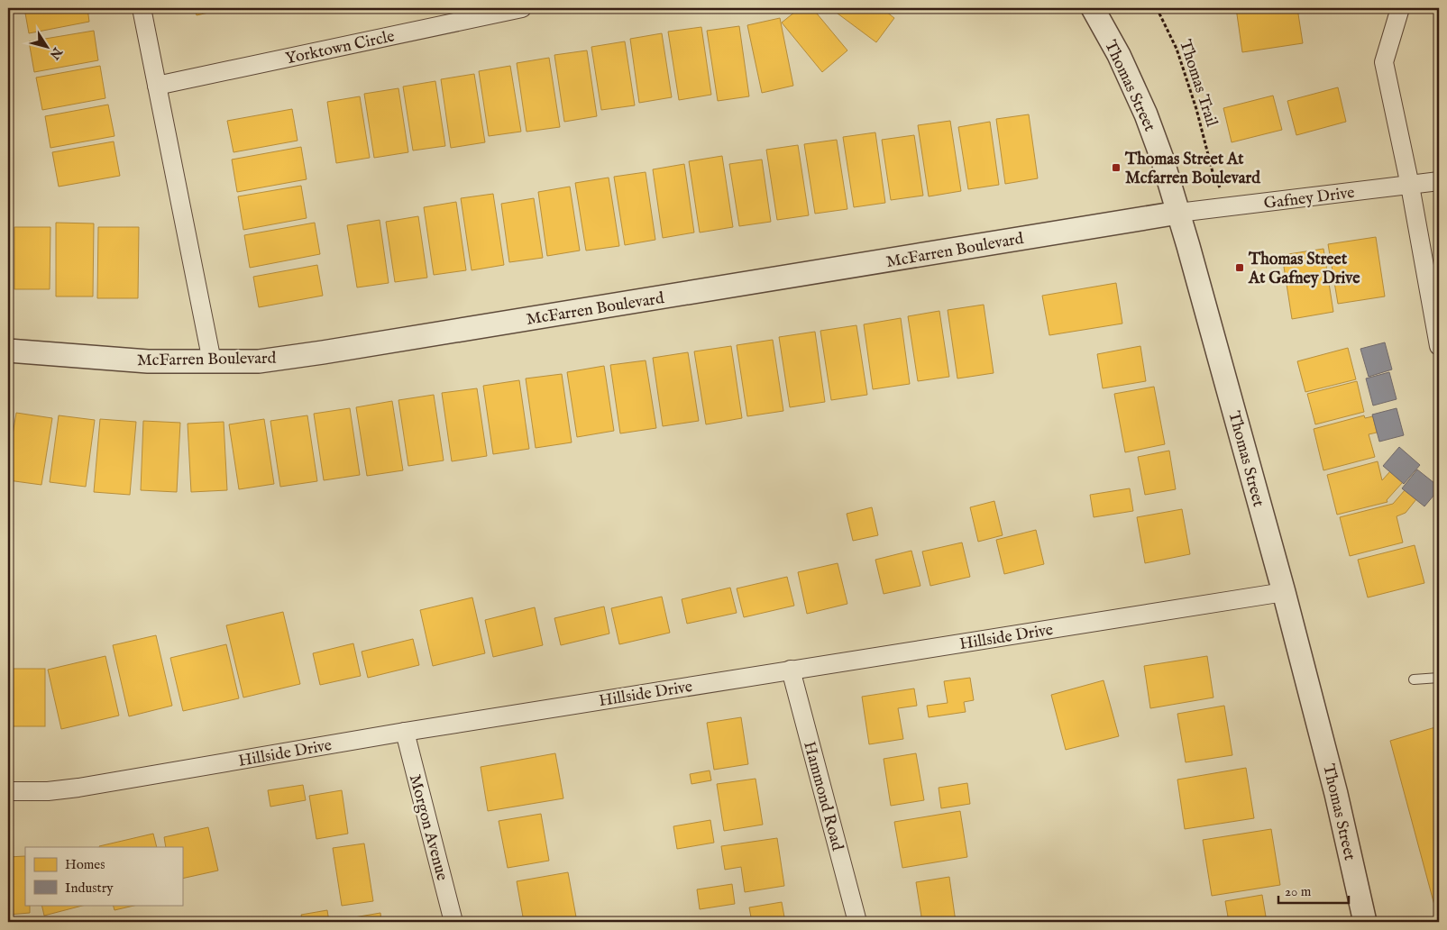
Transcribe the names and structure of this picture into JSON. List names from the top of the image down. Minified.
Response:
{"streets":{"street":["Yorktown Circle","Thomas Street","Gafney Drive","McFarren Boulevard","Hillside Drive","Hammond Road","Morgon Avenue"],"path":["Thomas Trail"]},"crossings":[["Thomas Street","Gafney Drive"],["Thomas Street","McFarren Boulevard"],["Thomas Street","Hillside Drive"],["Gafney Drive","McFarren Boulevard"],["Hillside Drive","Hammond Road"],["Hillside Drive","Morgon Avenue"]],"places":{"transit":["Thomas Street At Mcfarren Boulevard","Thomas Street At Gafney Drive"]},"legend":["Homes","Industry"],"scale_bar":"20 m","north":"bottom right"}
